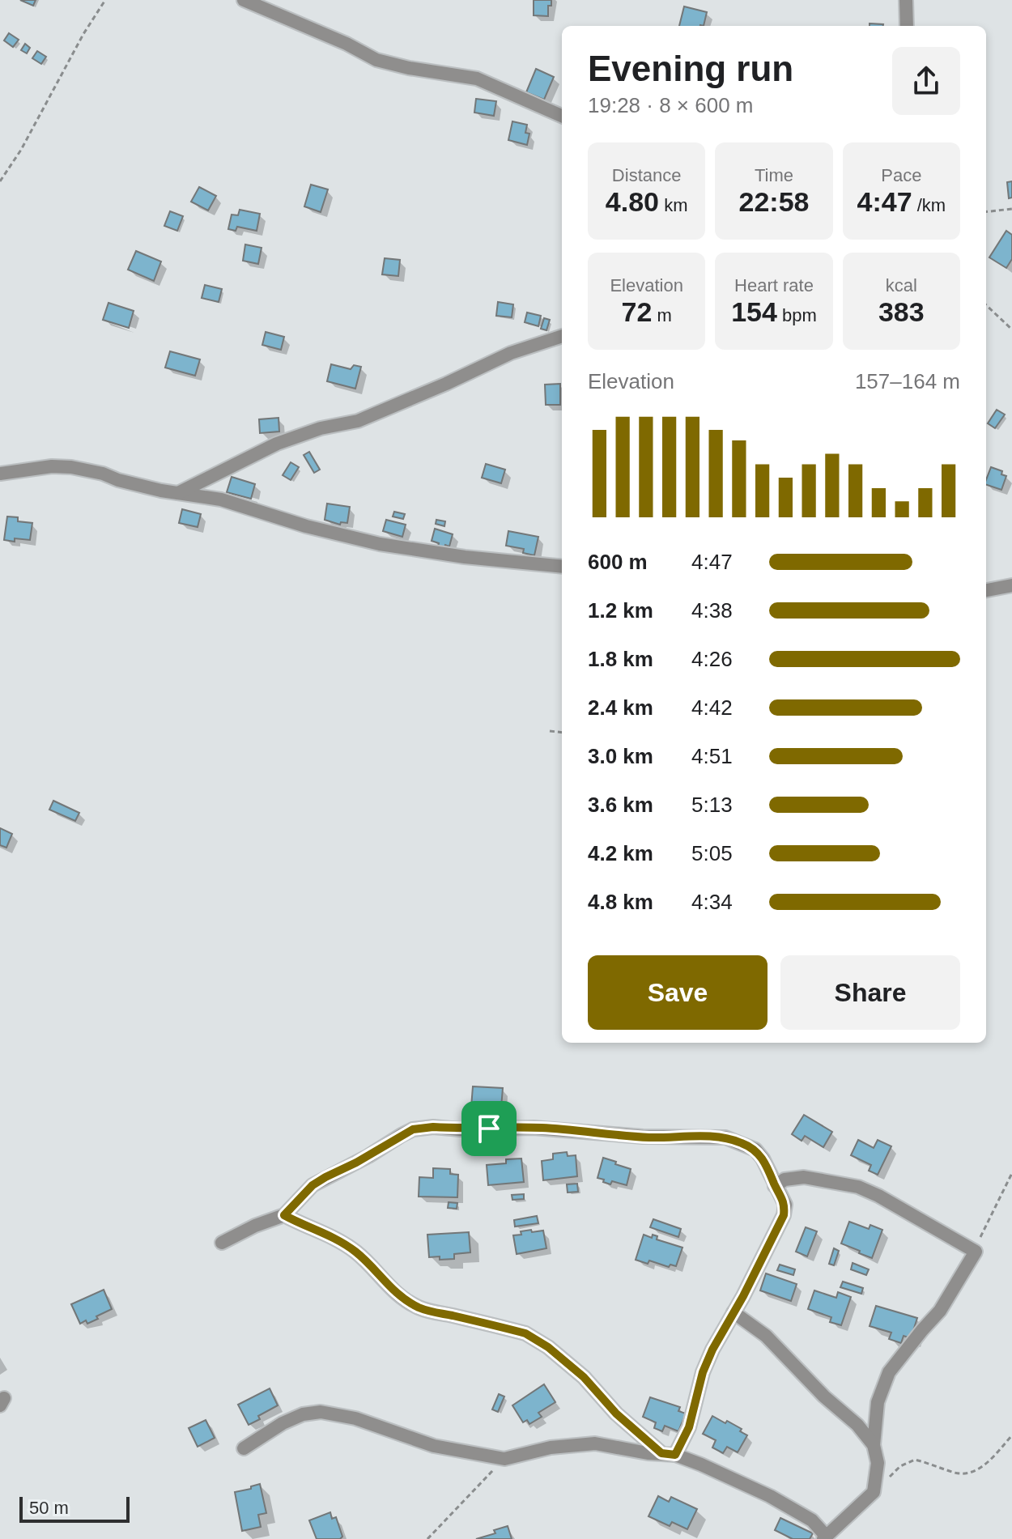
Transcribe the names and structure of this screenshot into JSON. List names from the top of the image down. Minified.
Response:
{"scale_bar":"50 m","page":{"heading":["Evening run","19:28 · 8 × 600 m"],"stats":[["Distance","4.80 km"],["Time","22:58"],["Pace","4:47 /km"],["Elevation","72 m"],["Heart rate","154 bpm"],["kcal","383"]],"chart":["Elevation","157–164 m"],"list":[{"name":"600 m","note":"4:47"},{"name":"1.2 km","note":"4:38"},{"name":"1.8 km","note":"4:26"},{"name":"2.4 km","note":"4:42"},{"name":"3.0 km","note":"4:51"},{"name":"3.6 km","note":"5:13"},{"name":"4.2 km","note":"5:05"},{"name":"4.8 km","note":"4:34"}],"buttons":["Save","Share"],"scale":"50 m"}}
